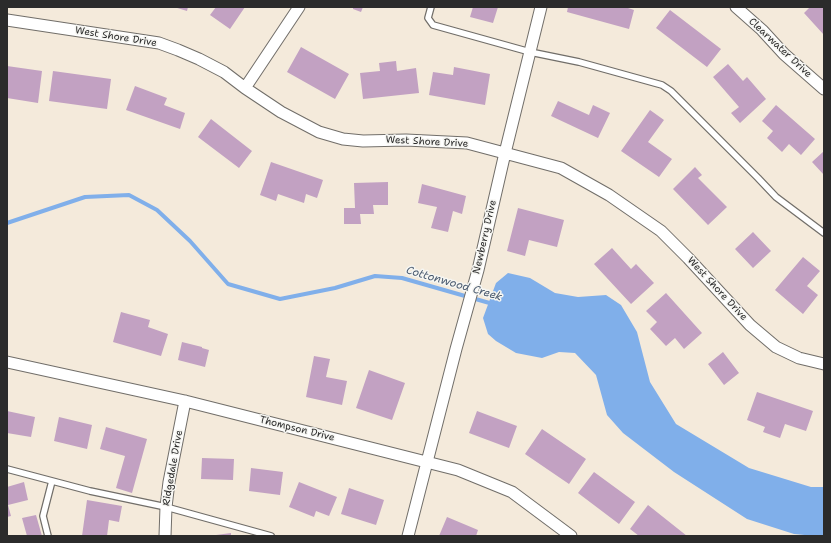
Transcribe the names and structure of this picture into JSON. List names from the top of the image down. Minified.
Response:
{"streets":{"street":["West Shore Drive","Clearwater Drive","Newberry Drive","Thompson Drive","Ridgedale Drive"]},"crossings":[["West Shore Drive","Newberry Drive"],["Newberry Drive","Thompson Drive"],["Thompson Drive","Ridgedale Drive"]],"water":["Cottonwood Creek"]}
